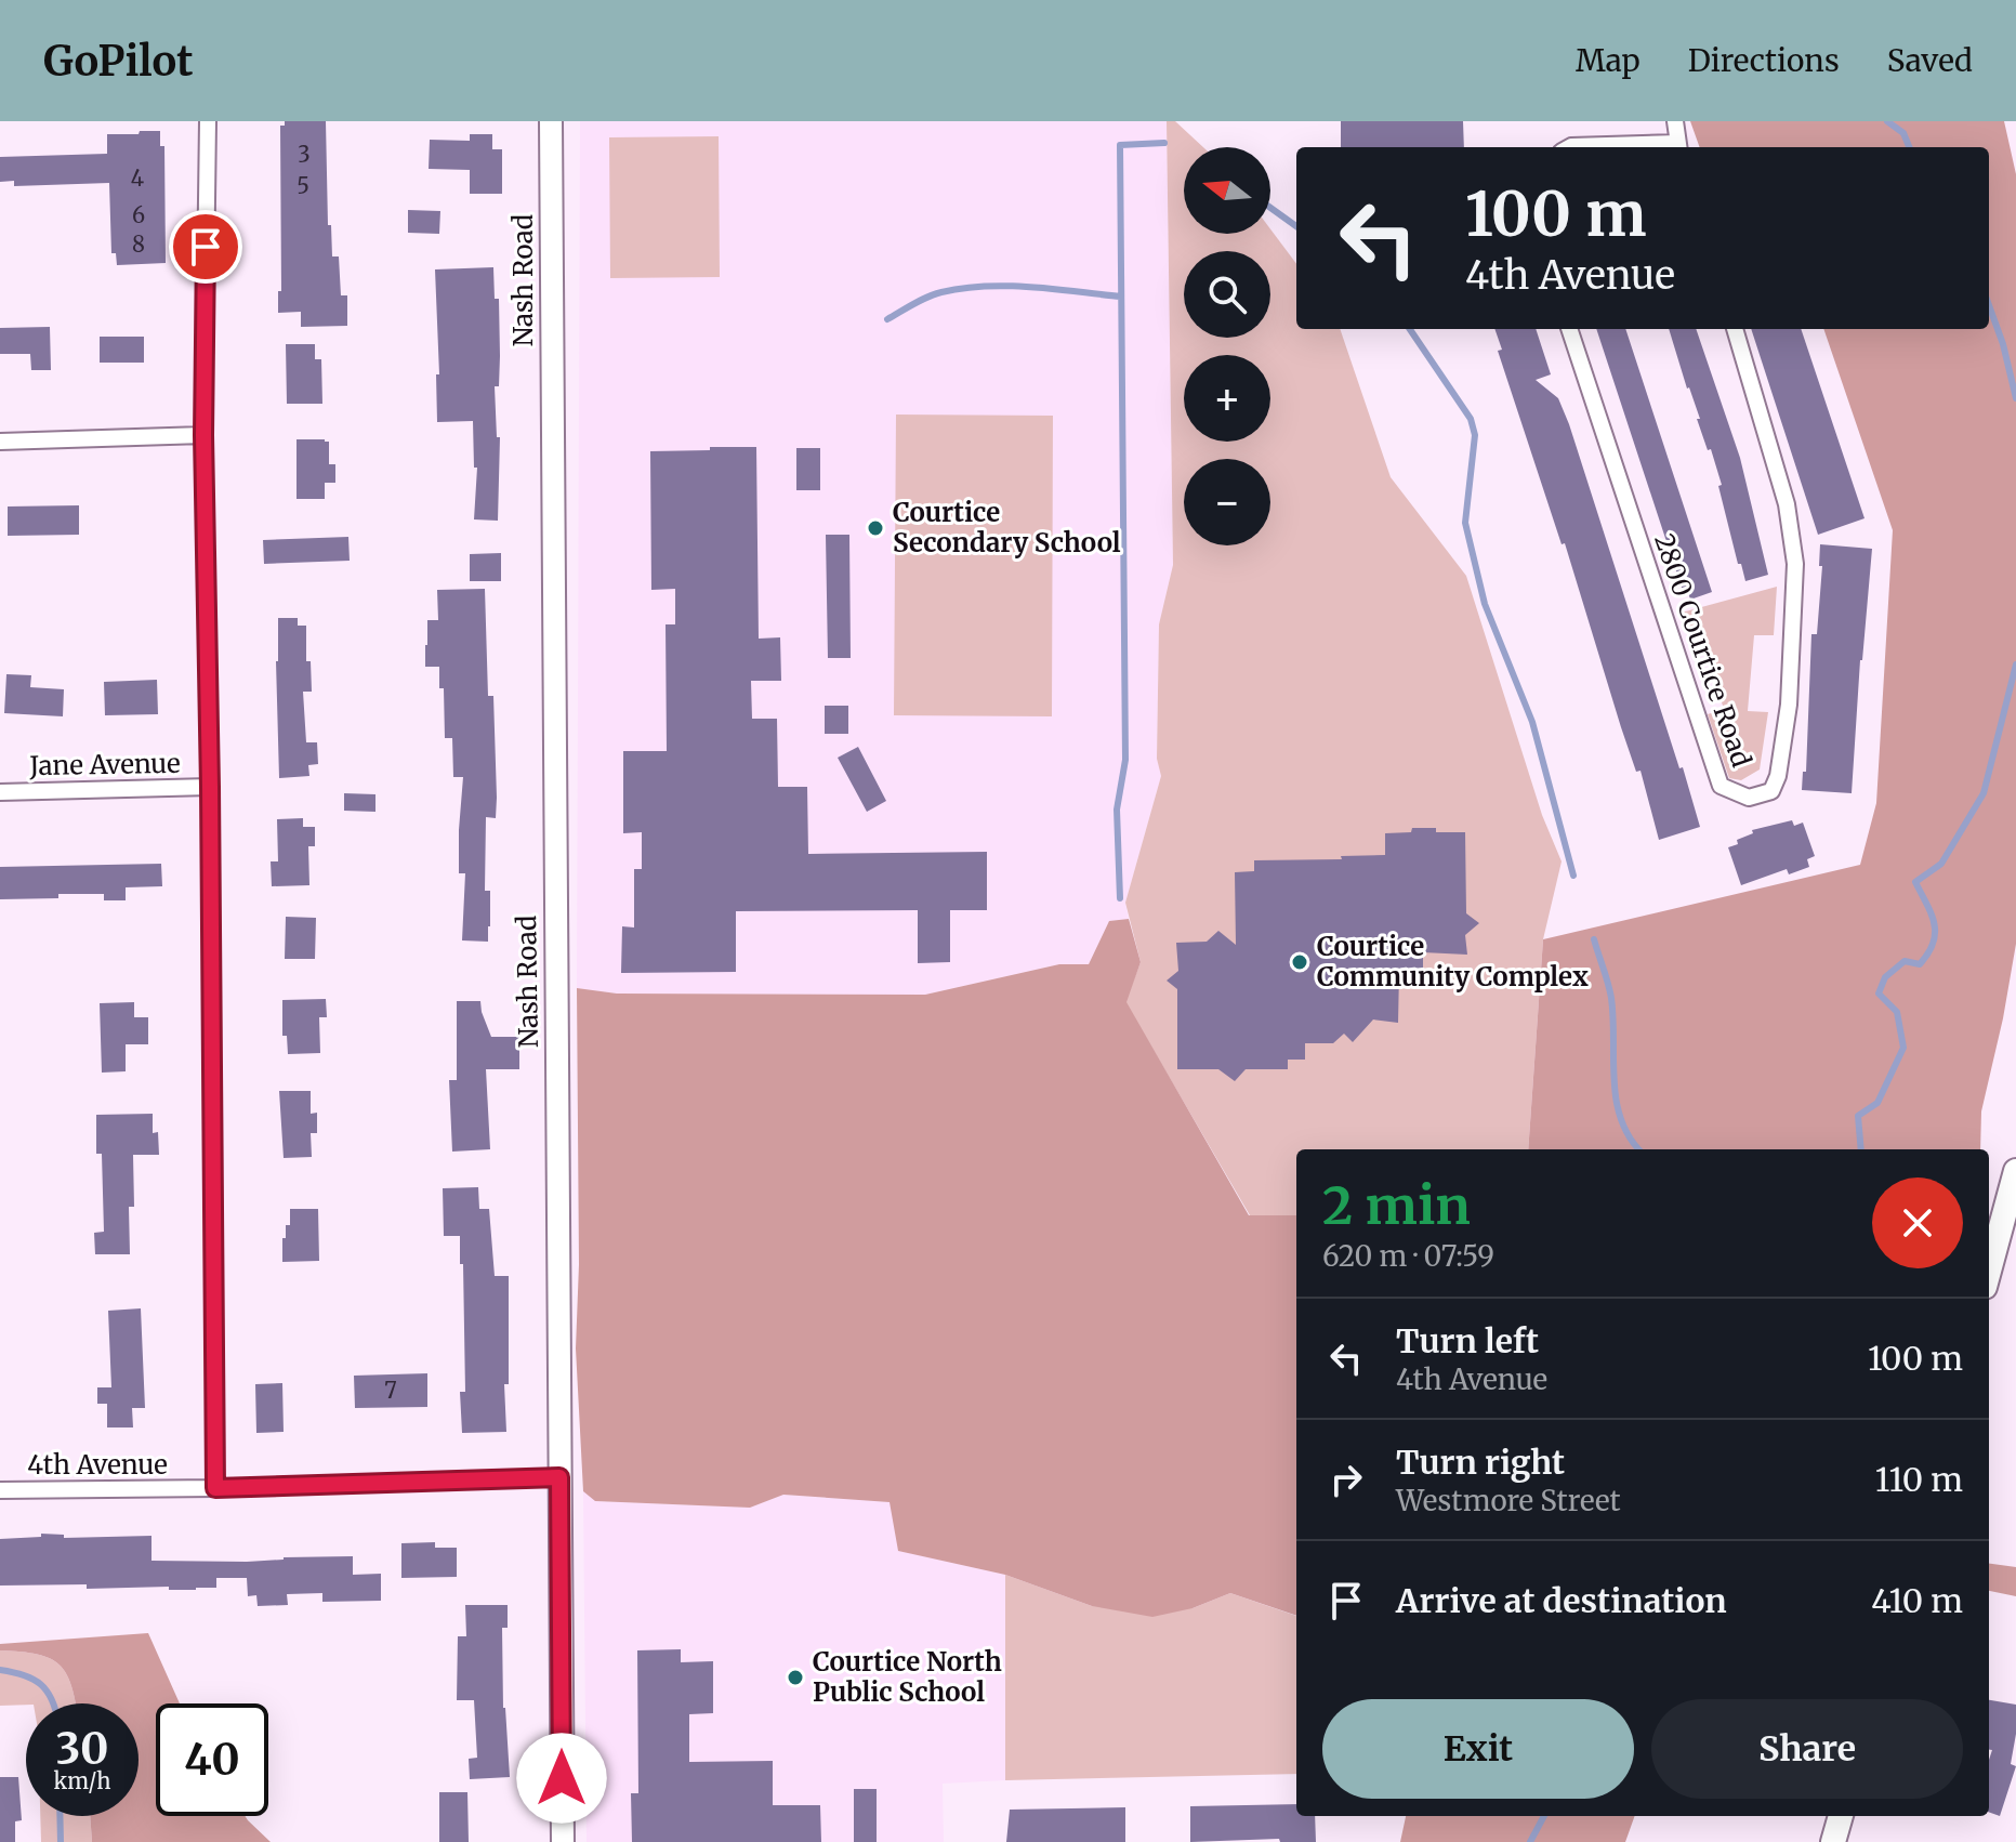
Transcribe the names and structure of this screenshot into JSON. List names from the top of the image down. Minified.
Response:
{"streets":{"street":["Nash Road","2800 Courtice Road","Jane Avenue","4th Avenue"]},"crossings":[["Nash Road","4th Avenue"]],"places":["Courtice Secondary School","Courtice Community Complex","Courtice North Public School"],"house_numbers":["3","4","5","6","8","7"],"north":"left","page":{"header":"GoPilot","nav":["Map","Directions","Saved"],"map_buttons":["+","−"],"turn":["100 m","4th Avenue"],"heading":["2 min","620 m · 07:59"],"list":[{"name":"Turn left","note":"4th Avenue","value":"100 m"},{"name":"Turn right","note":"Westmore Street","value":"110 m"},{"name":"Arrive at destination","value":"410 m"}],"buttons":["Exit","Share"],"speed":"30 km/h","limit":"40"}}
